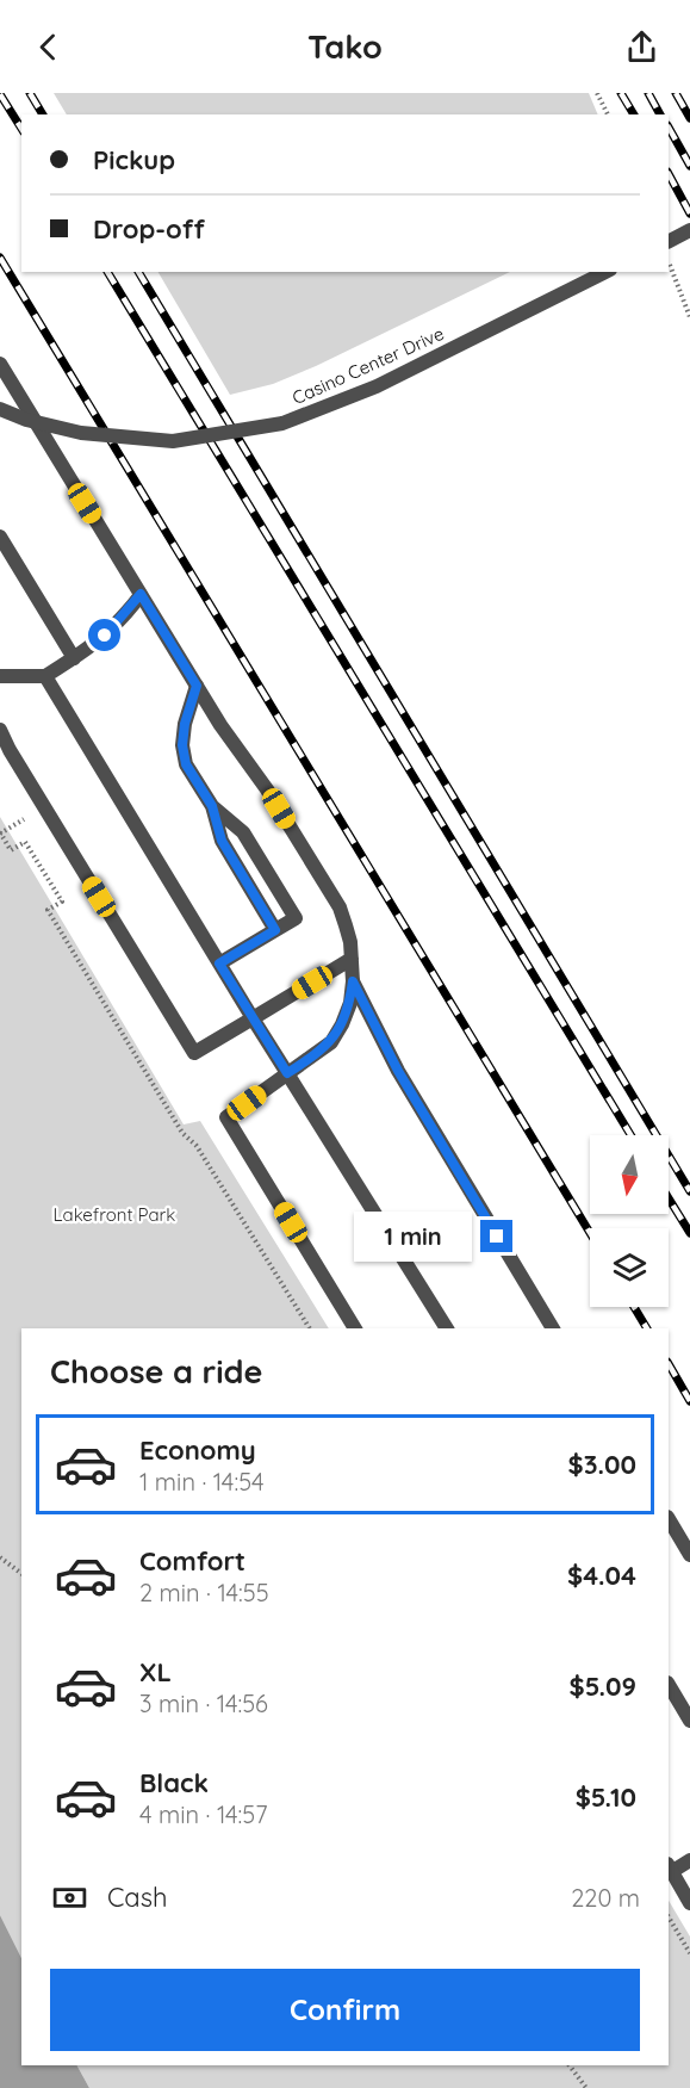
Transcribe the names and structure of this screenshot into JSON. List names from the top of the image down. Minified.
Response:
{"streets":{"street":["Casino Center Drive"]},"parks":["Lakefront Park"],"north":"bottom","page":{"header":"Tako","banner":["Pickup","Drop-off"],"bubble":"1 min","heading":"Choose a ride","list":[{"name":"Economy","note":"1 min · 14:54","value":"$3.00"},{"name":"Comfort","note":"2 min · 14:55","value":"$4.04"},{"name":"XL","note":"3 min · 14:56","value":"$5.09"},{"name":"Black","note":"4 min · 14:57","value":"$5.10"}],"pay":["Cash","220 m"],"buttons":"Confirm"}}
